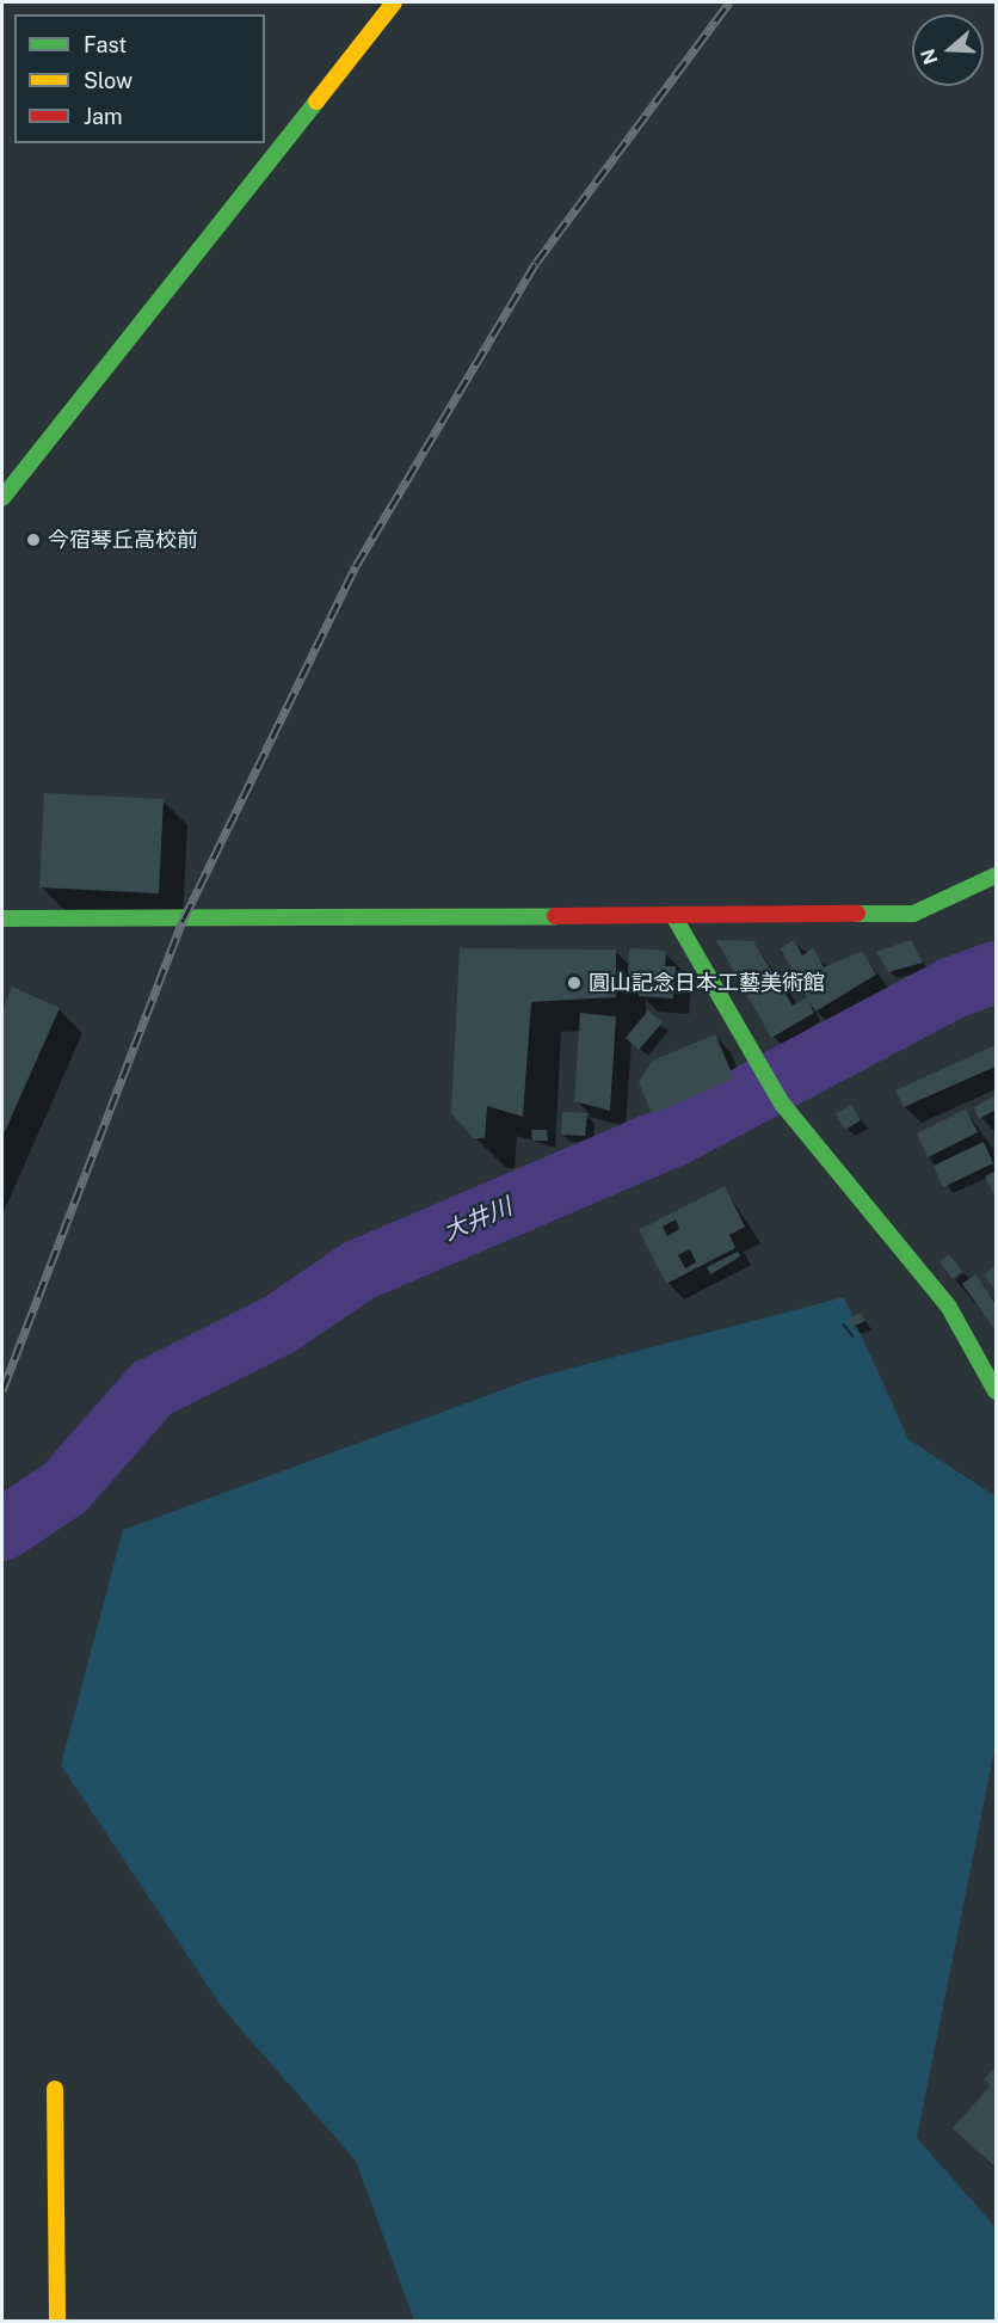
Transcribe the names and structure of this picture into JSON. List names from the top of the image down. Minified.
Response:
{"water":["大井川"],"places":["今宿琴丘高校前","圓山記念日本工藝美術館"],"legend":["Fast","Slow","Jam"],"north":"left"}
